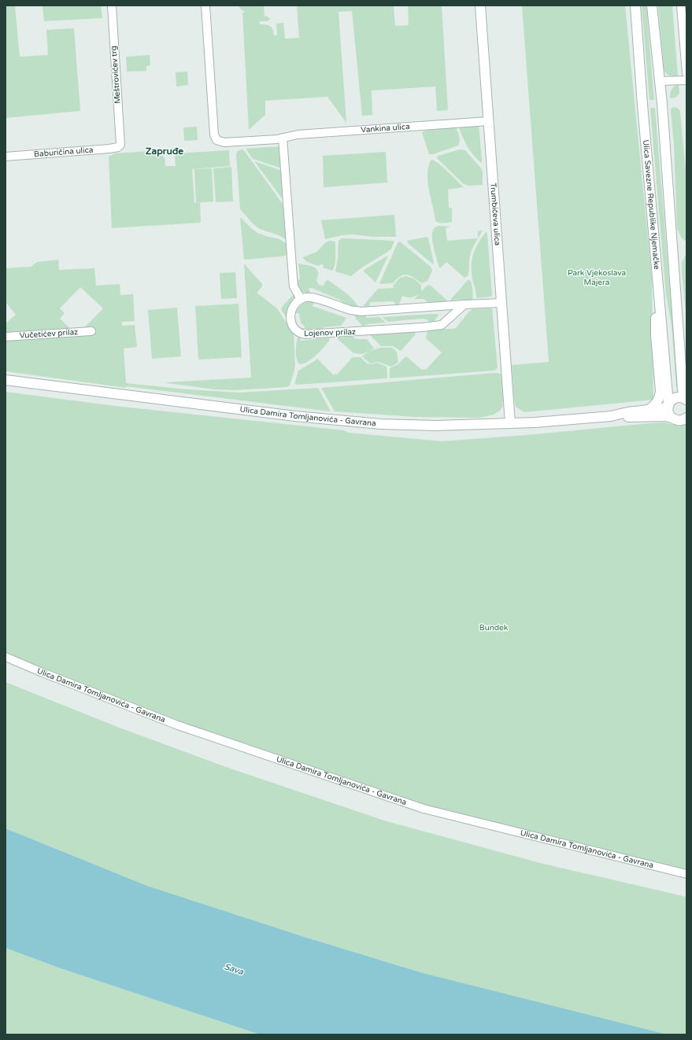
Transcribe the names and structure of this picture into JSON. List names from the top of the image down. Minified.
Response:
{"streets":{"street":["Meštrovićev trg","Vankina ulica","Baburičina ulica","Ulica Savezne Republike Njemačke","Trumbićeva ulica","Lojenov prilaz","Vučetićev prilaz","Ulica Damira Tomljanovića - Gavrana"]},"crossings":[["Meštrovićev trg","Baburičina ulica"],["Vankina ulica","Trumbićeva ulica"],["Ulica Savezne Republike Njemačke","Ulica Damira Tomljanovića - Gavrana"],["Trumbićeva ulica","Ulica Damira Tomljanovića - Gavrana"]],"districts":["Zapruđe"],"water":["Sava"],"parks":["Park Vjekoslava Majera","Bundek"]}
